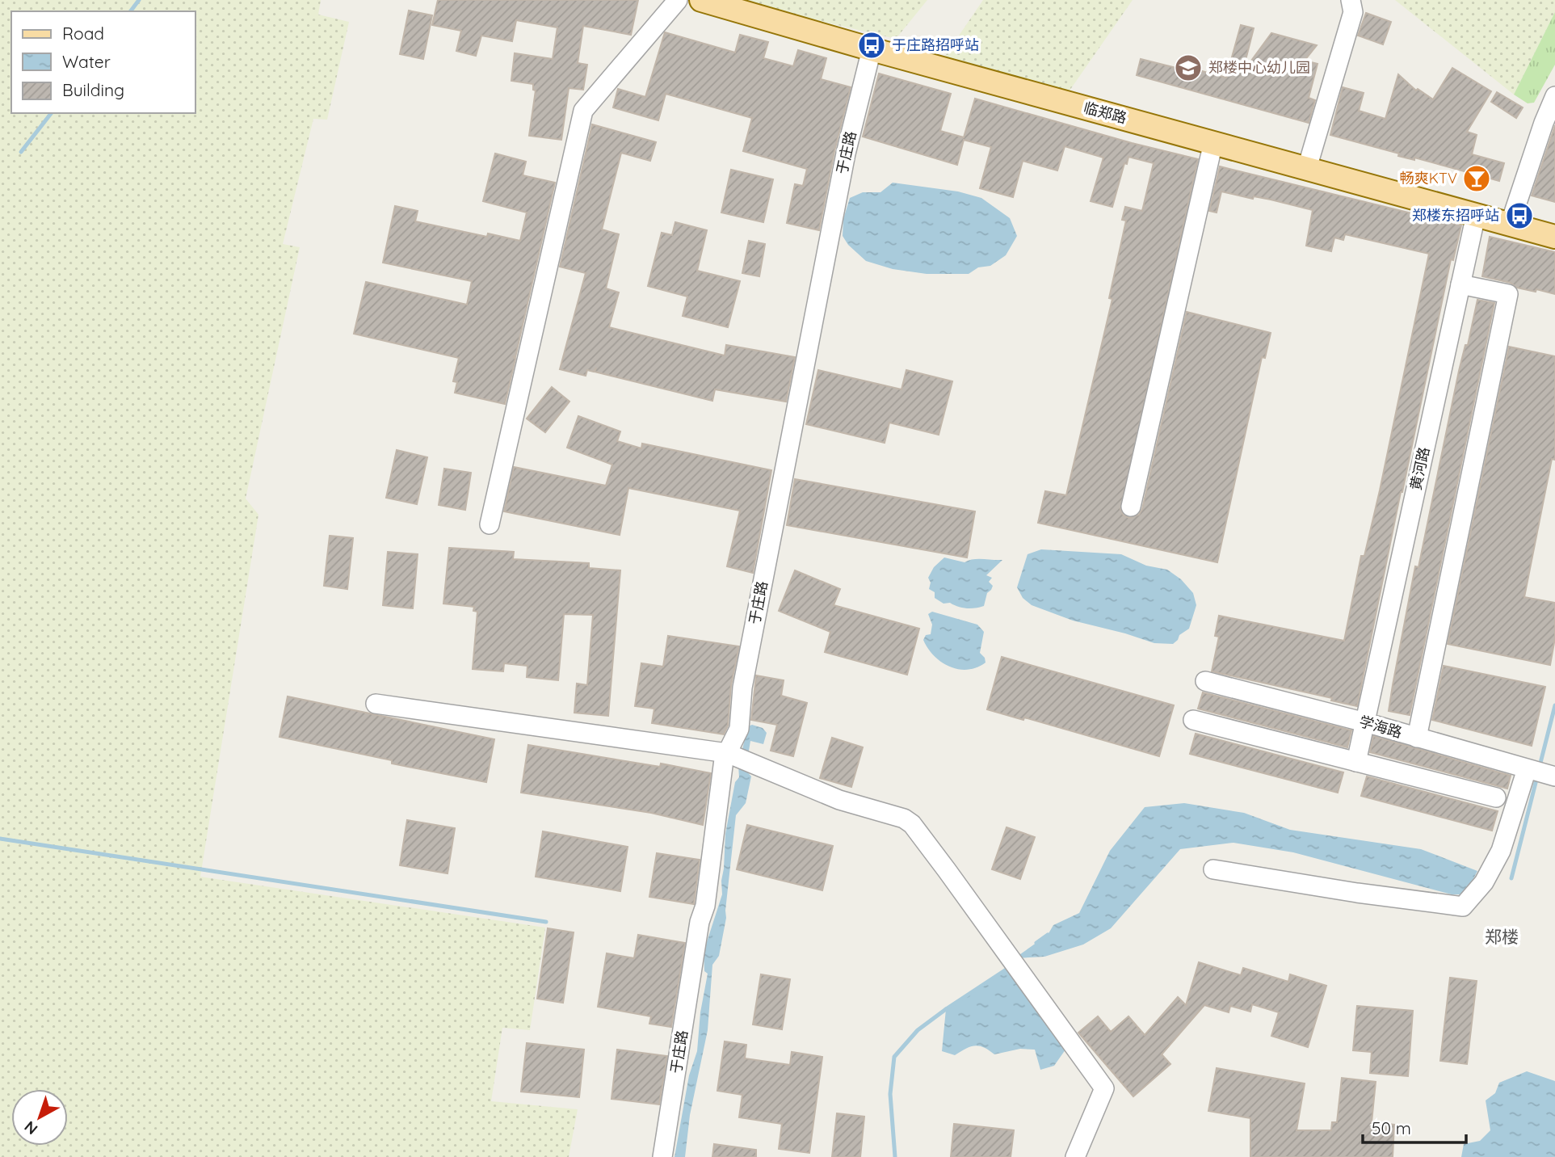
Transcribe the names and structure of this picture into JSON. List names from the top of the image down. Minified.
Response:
{"streets":{"main road":["临郑路"],"street":["于庄路","黄河路","学海路"]},"crossings":[["临郑路","于庄路"],["临郑路","黄河路"],["黄河路","学海路"]],"districts":["郑楼"],"places":{"bus stop":["于庄路招呼站","郑楼东招呼站"],"school or university":["郑楼中心幼儿园"],"bar":["畅爽KTV"]},"legend":["Road","Water","Building"],"scale_bar":"50 m","north":"bottom left"}
